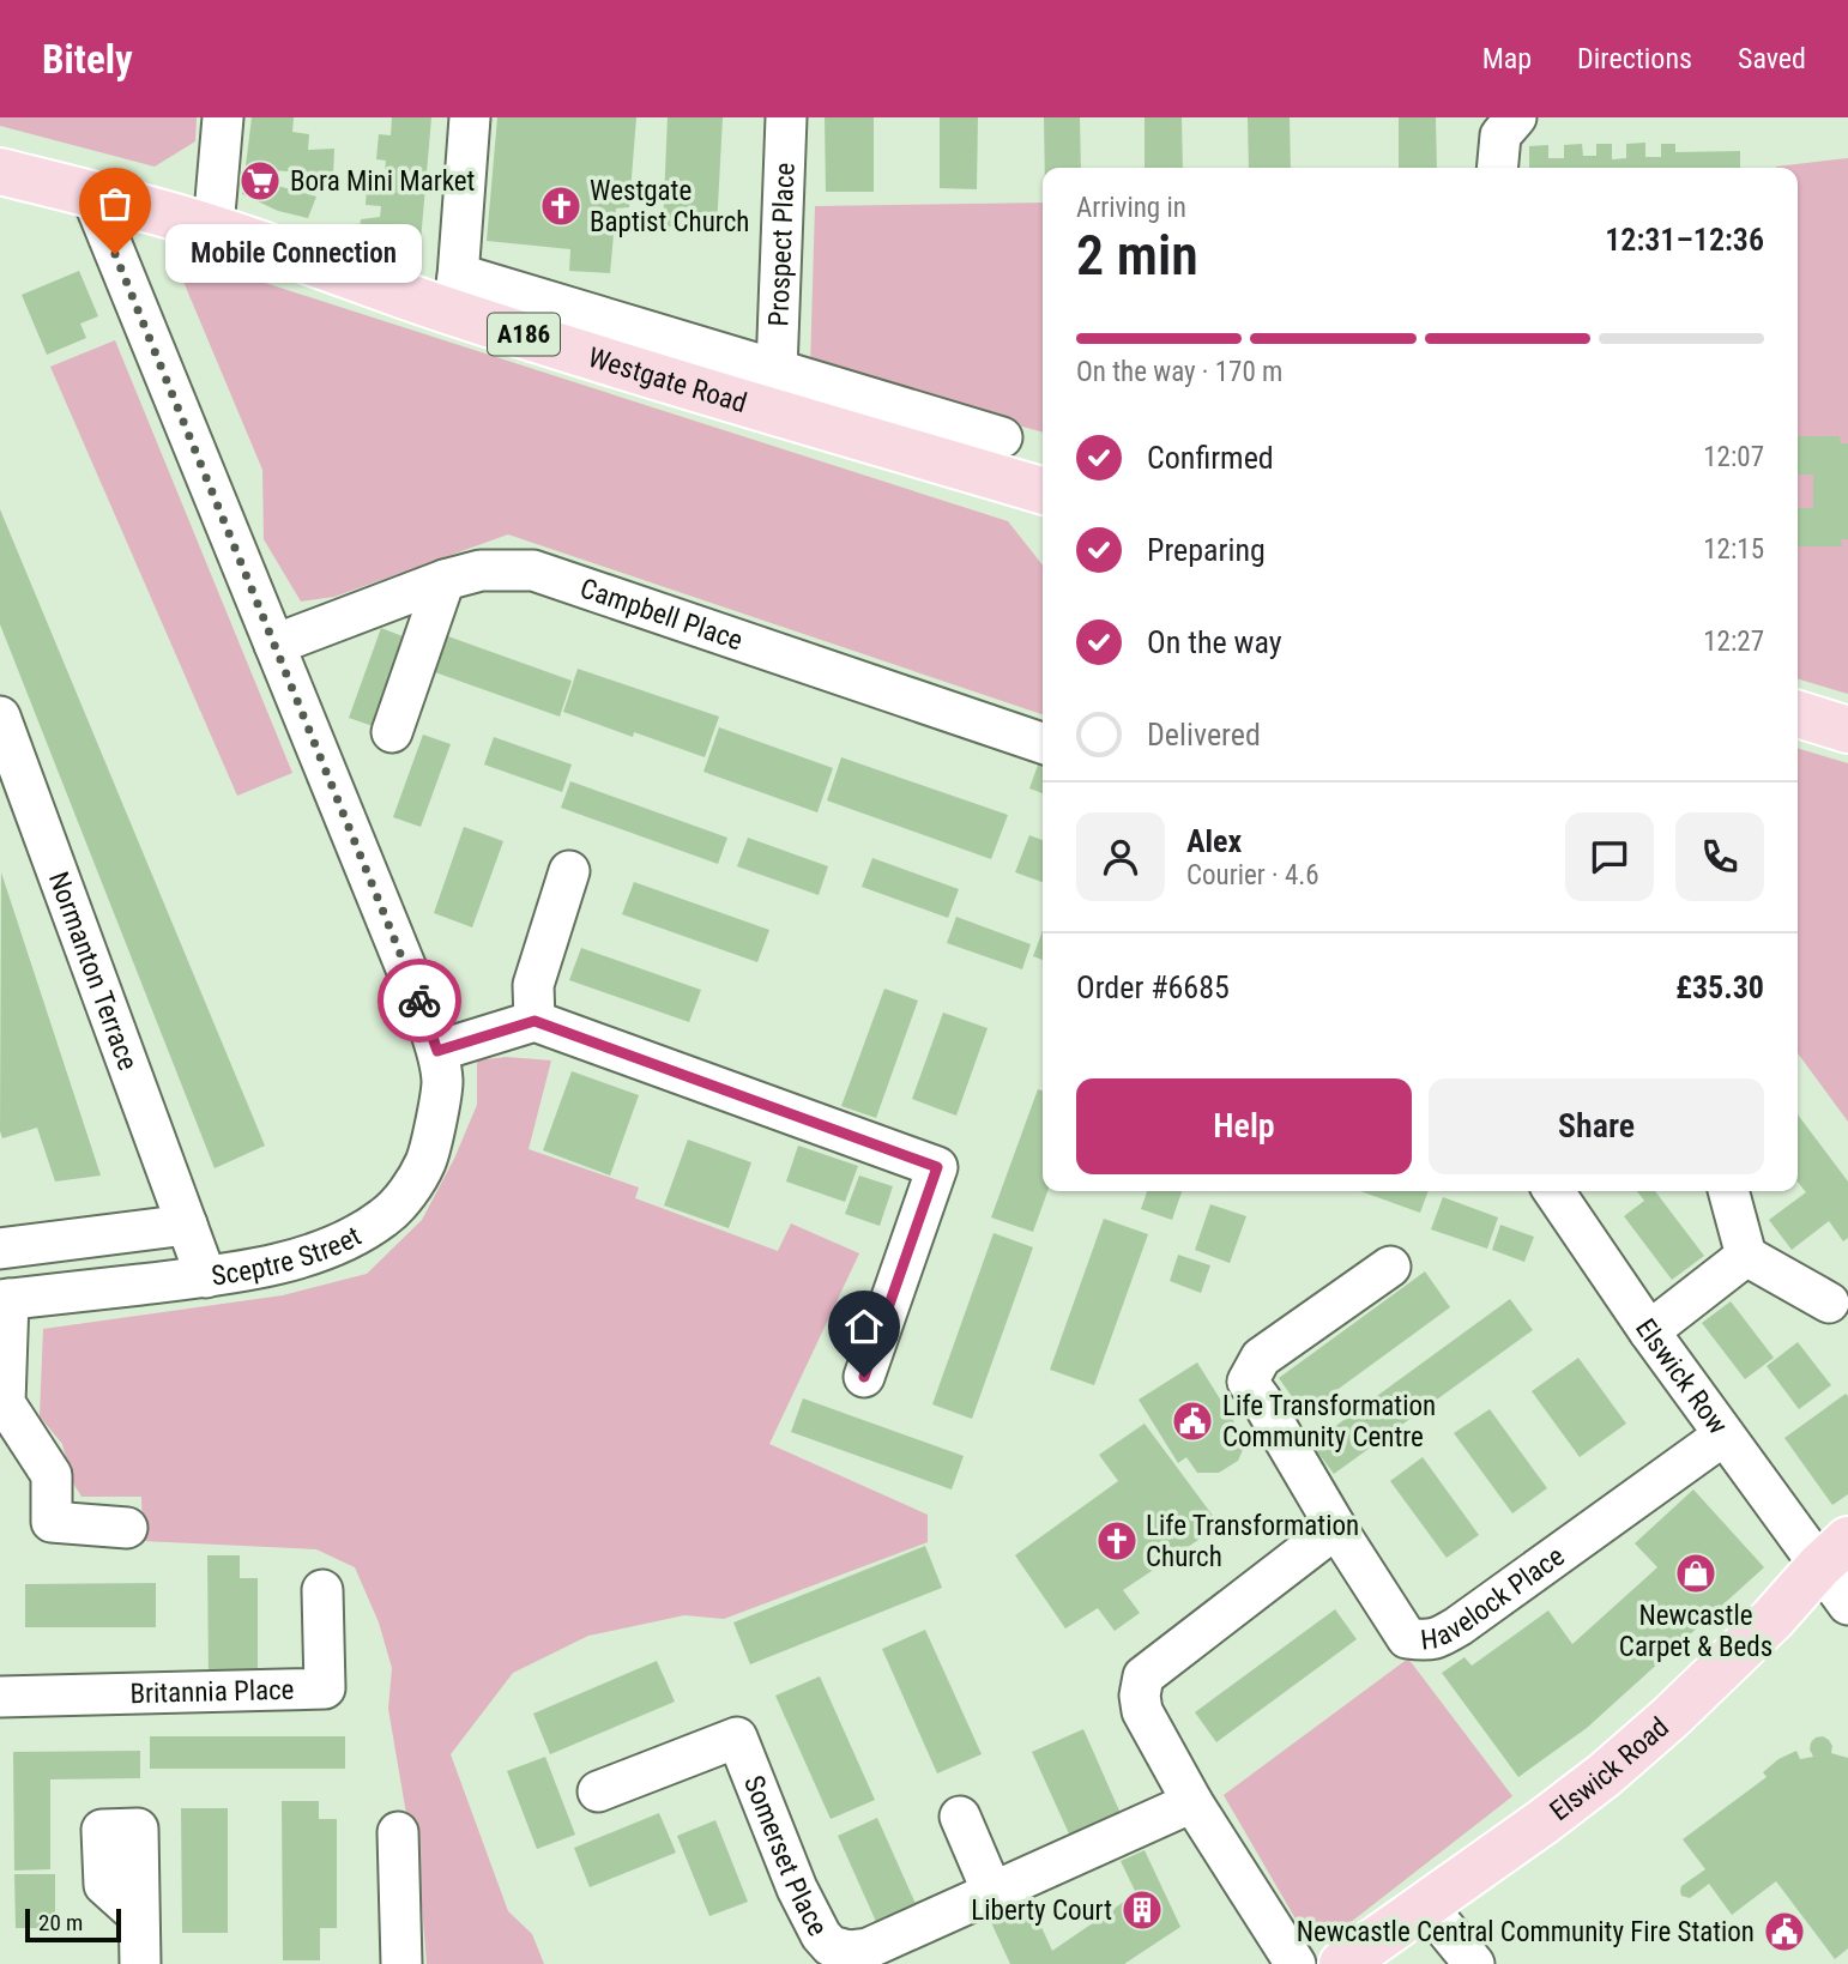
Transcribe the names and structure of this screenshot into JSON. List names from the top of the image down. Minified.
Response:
{"streets":{"main road":["A186","Westgate Road","Elswick Road"],"street":["Prospect Place","Campbell Place","Normanton Terrace","Sceptre Street","Elswick Row","Havelock Place","Britannia Place","Somerset Place"]},"crossings":[["Westgate Road","Sceptre Street"],["Campbell Place","Sceptre Street"],["Normanton Terrace","Sceptre Street"],["Elswick Row","Havelock Place"],["Elswick Row","Elswick Road"]],"places":{"supermarket":["Bora Mini Market"],"church":["Westgate Baptist Church","Life Transformation Church"],"other":["Mobile Connection"],"public building":["Life Transformation Community Centre","Newcastle Central Community Fire Station"],"shop":["Newcastle Carpet & Beds"],"building":["Liberty Court"]},"scale_bar":"20 m","page":{"header":"Bitely","nav":["Map","Directions","Saved"],"heading":["2 min","Arriving in","12:31–12:36"],"panel":["Alex","Courier · 4.6","Order #6685","£35.30"],"bubble":"Mobile Connection","bar":"On the way · 170 m","list":[["Confirmed","12:07"],["Preparing","12:15"],["On the way","12:27"],"Delivered"],"buttons":["Help","Share"],"scale":"20 m"}}
